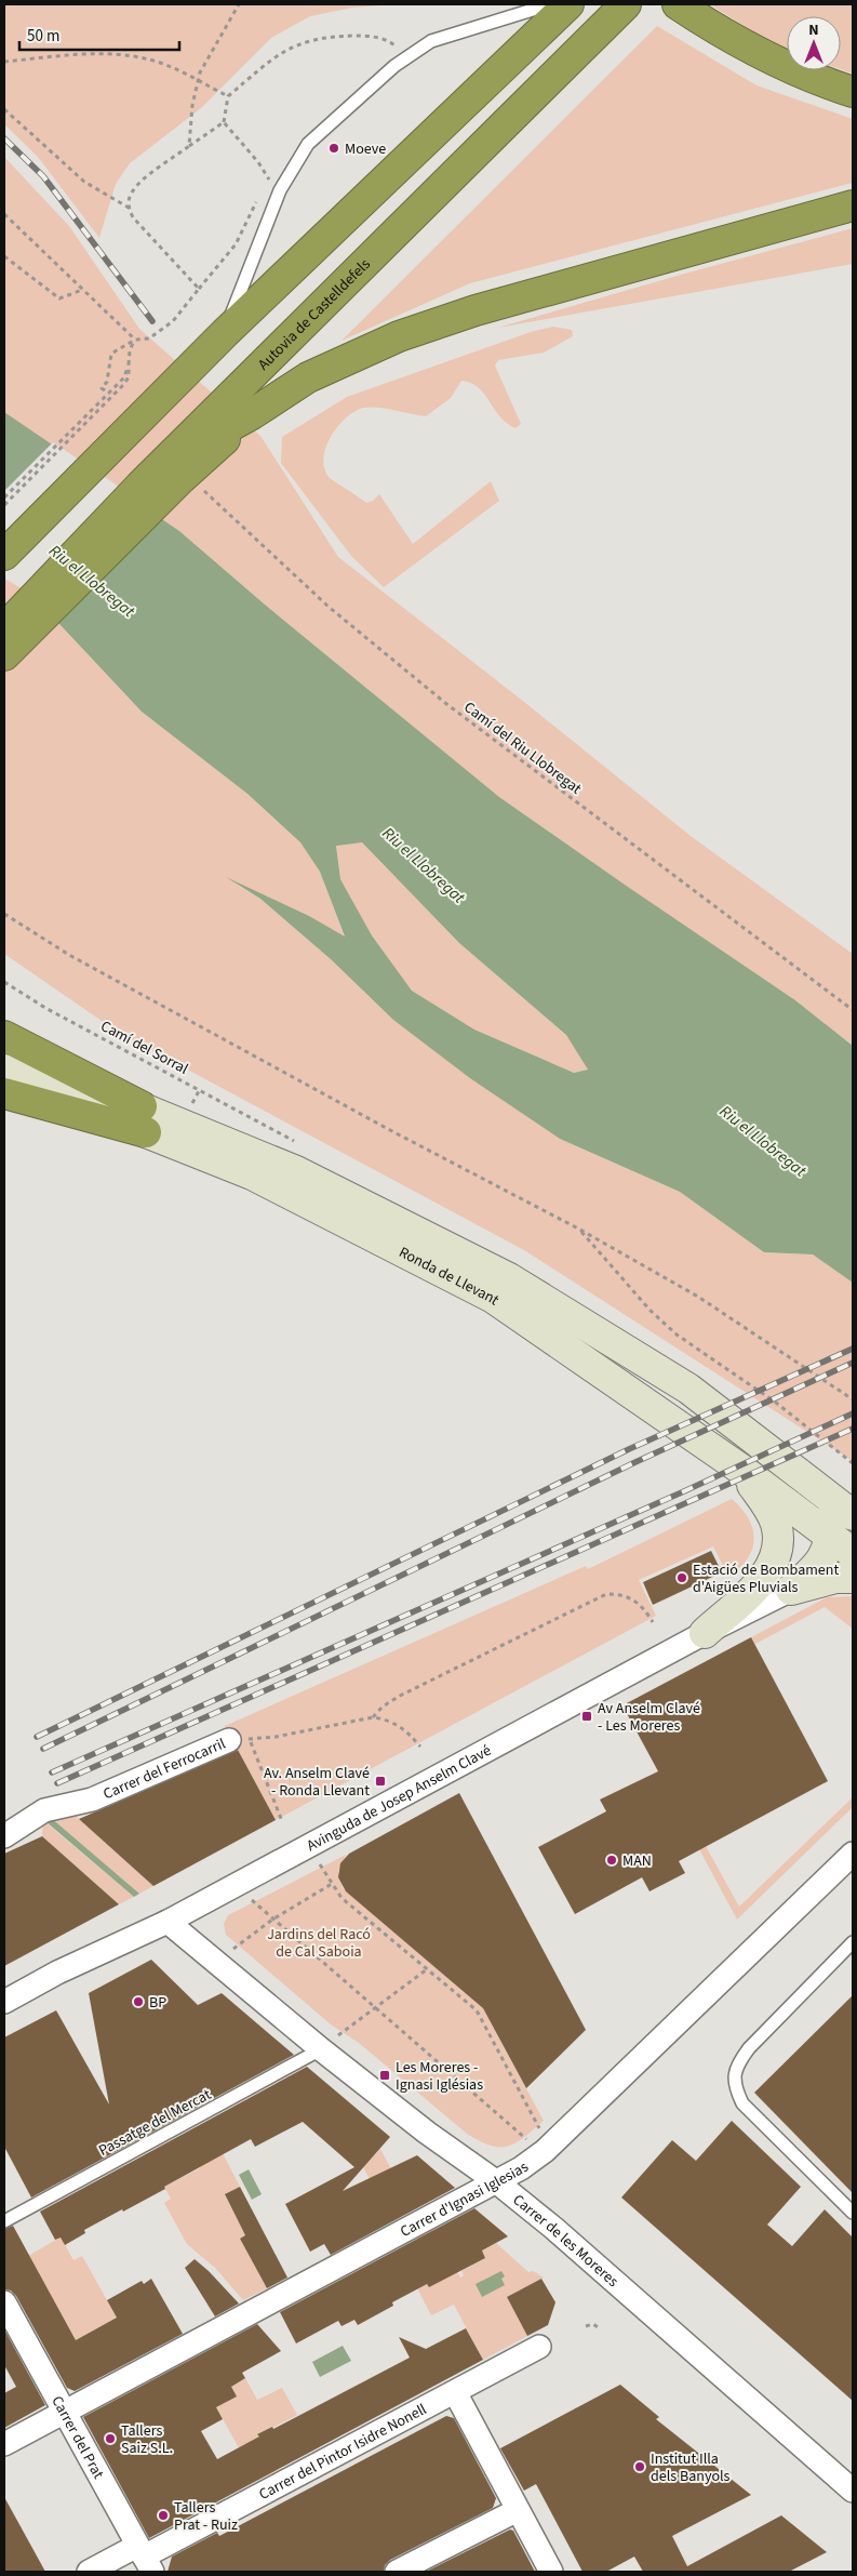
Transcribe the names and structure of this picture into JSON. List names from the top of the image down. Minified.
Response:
{"streets":{"highway":["Autovia de Castelldefels"],"main road":["Ronda de Llevant"],"street":["Carrer del Ferrocarril","Avinguda de Josep Anselm Clavé","Carrer d'Ignasi Iglesias","Carrer de les Moreres","Carrer del Prat","Carrer del Pintor Isidre Nonell"],"lane":["Passatge del Mercat"],"path":["Camí del Riu Llobregat","Camí del Sorral"]},"crossings":[["Avinguda de Josep Anselm Clavé","Carrer de les Moreres"],["Passatge del Mercat","Carrer de les Moreres"],["Carrer d'Ignasi Iglesias","Carrer de les Moreres"],["Carrer d'Ignasi Iglesias","Carrer del Prat"],["Carrer del Prat","Carrer del Pintor Isidre Nonell"]],"water":["Riu el Llobregat"],"parks":["Jardins del Racó de Cal Saboia"],"places":{"other":["Moeve","Estació de Bombament d'Aigües Pluvials","MAN","BP","Tallers Saiz S.L.","Institut Illa dels Banyols","Tallers Prat - Ruiz"],"transit":["Av Anselm Clavé - Les Moreres","Av. Anselm Clavé - Ronda Llevant","Les Moreres - Ignasi Iglésias"]},"scale_bar":"50 m","north":"top"}
